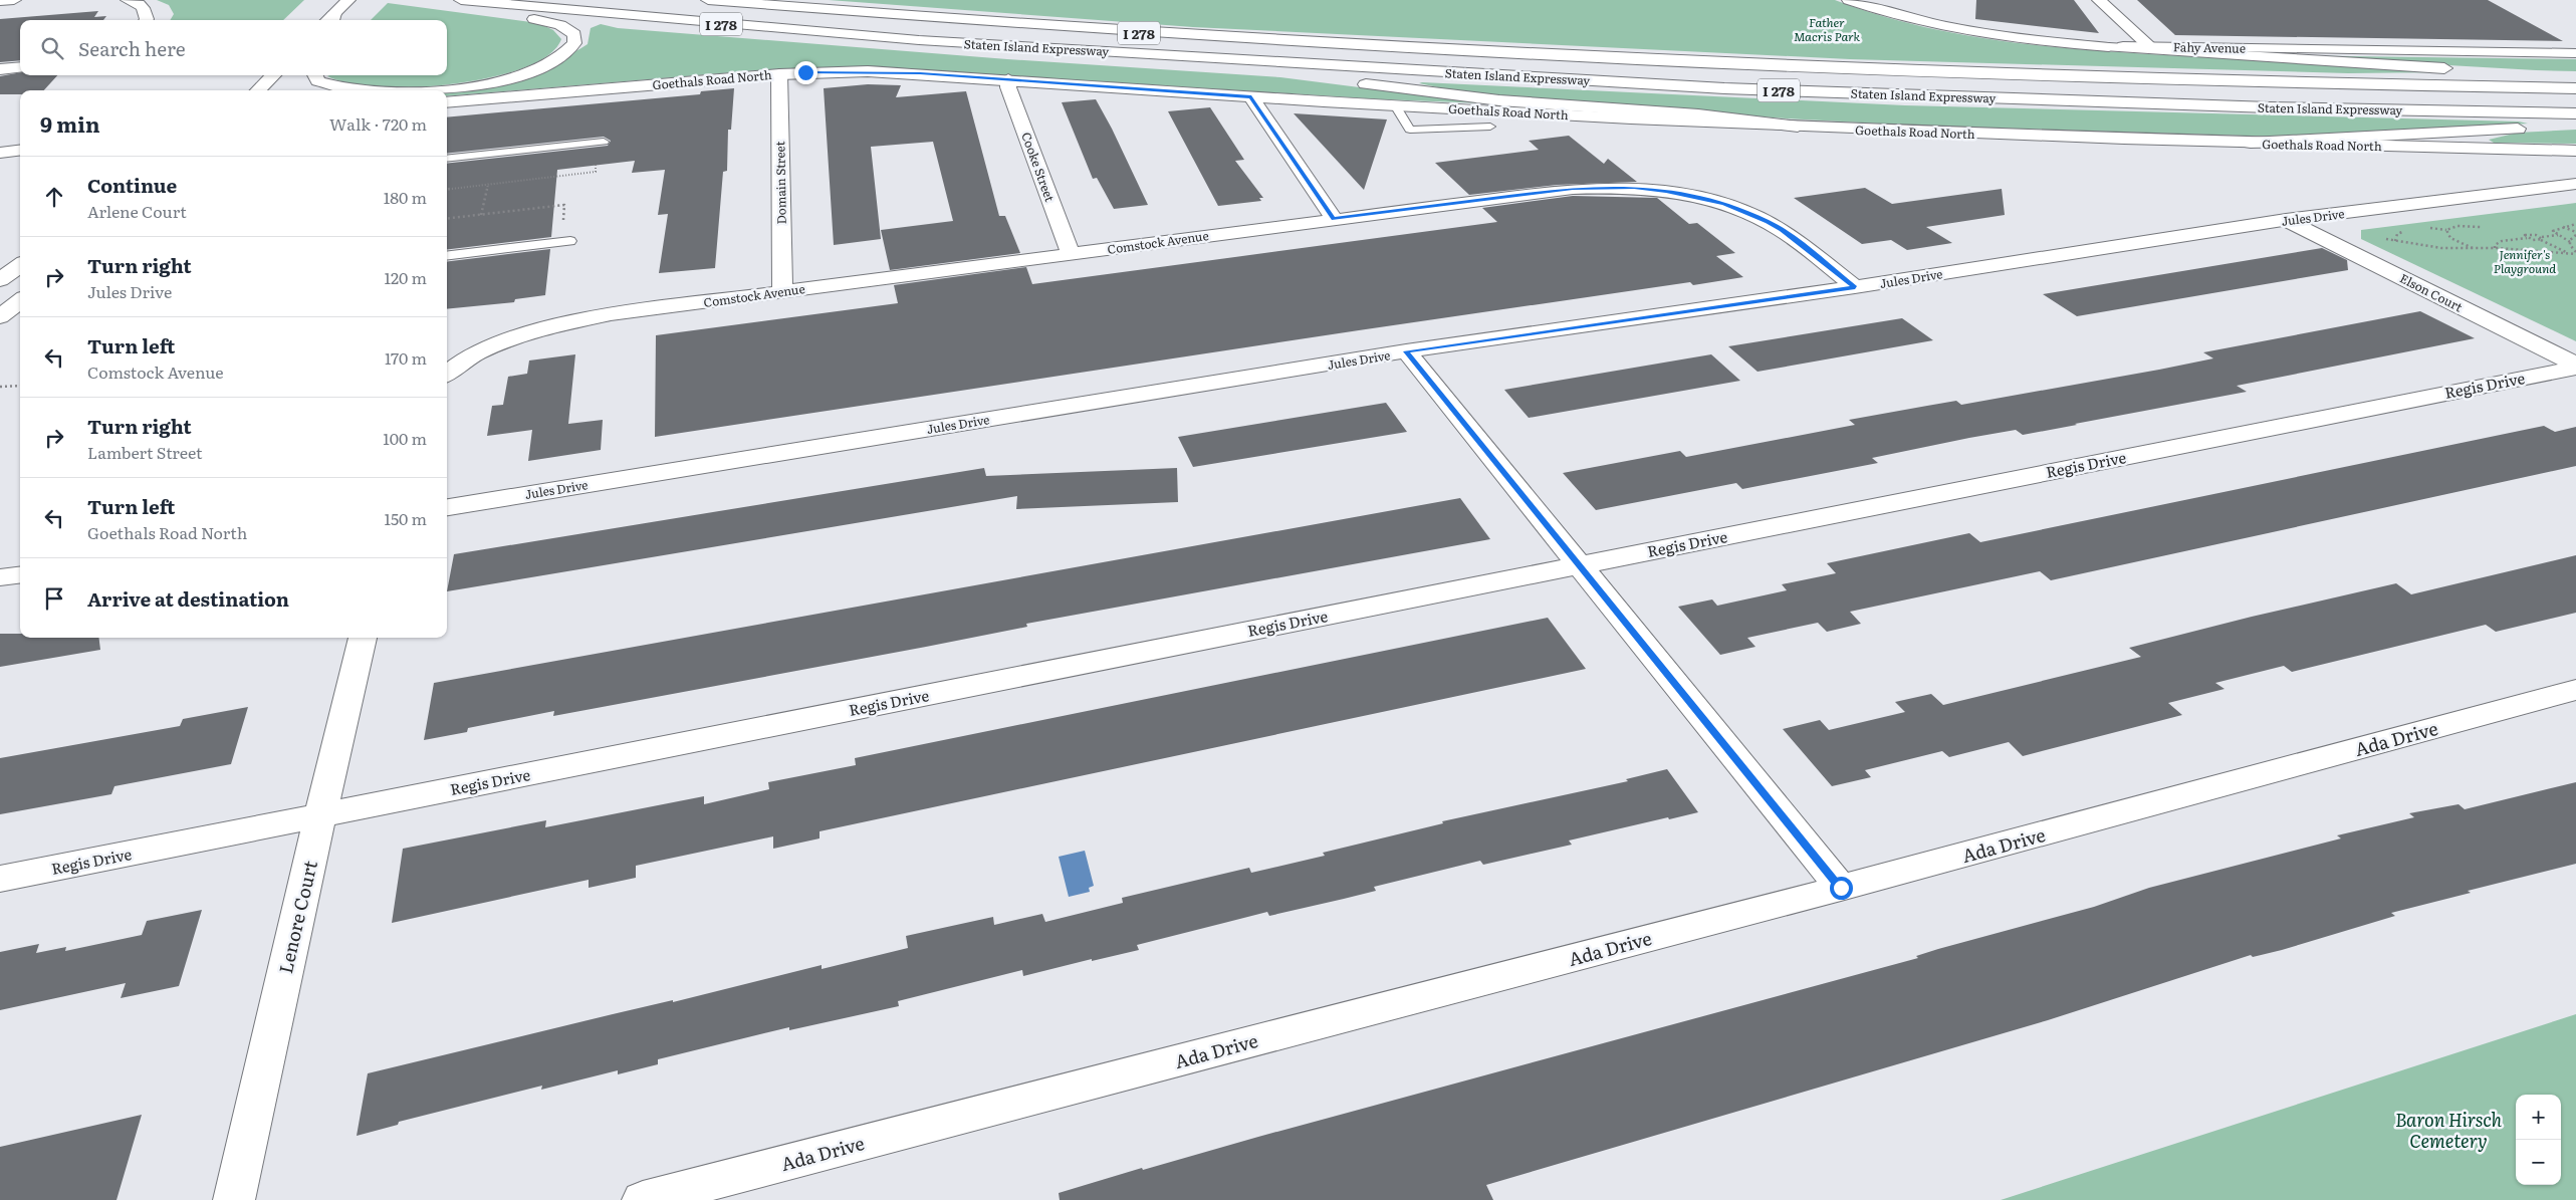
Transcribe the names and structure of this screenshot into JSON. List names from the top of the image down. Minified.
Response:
{"streets":{"main road":["I 278","Staten Island Expressway","Fahy Avenue","Goethals Road North","Cooke Street","Domain Street","Jules Drive","Comstock Avenue","Elson Court","Regis Drive","Ada Drive","Lenore Court"]},"crossings":[["Goethals Road North","Cooke Street"],["Goethals Road North","Domain Street"],["Cooke Street","Comstock Avenue"],["Domain Street","Comstock Avenue"],["Jules Drive","Comstock Avenue"],["Jules Drive","Elson Court"],["Elson Court","Regis Drive"],["Regis Drive","Lenore Court"]],"parks":["Father Macris Park","Jennifer's Playground","Baron Hirsch Cemetery"],"page":{"search":"Search here","heading":["9 min","Walk · 720 m"],"list":[["Continue","Arlene Court","180 m"],["Turn right","Jules Drive","120 m"],["Turn left","Comstock Avenue","170 m"],["Turn right","Lambert Street","100 m"],["Turn left","Goethals Road North","150 m"],"Arrive at destination"],"map_buttons":["+","−"]}}
